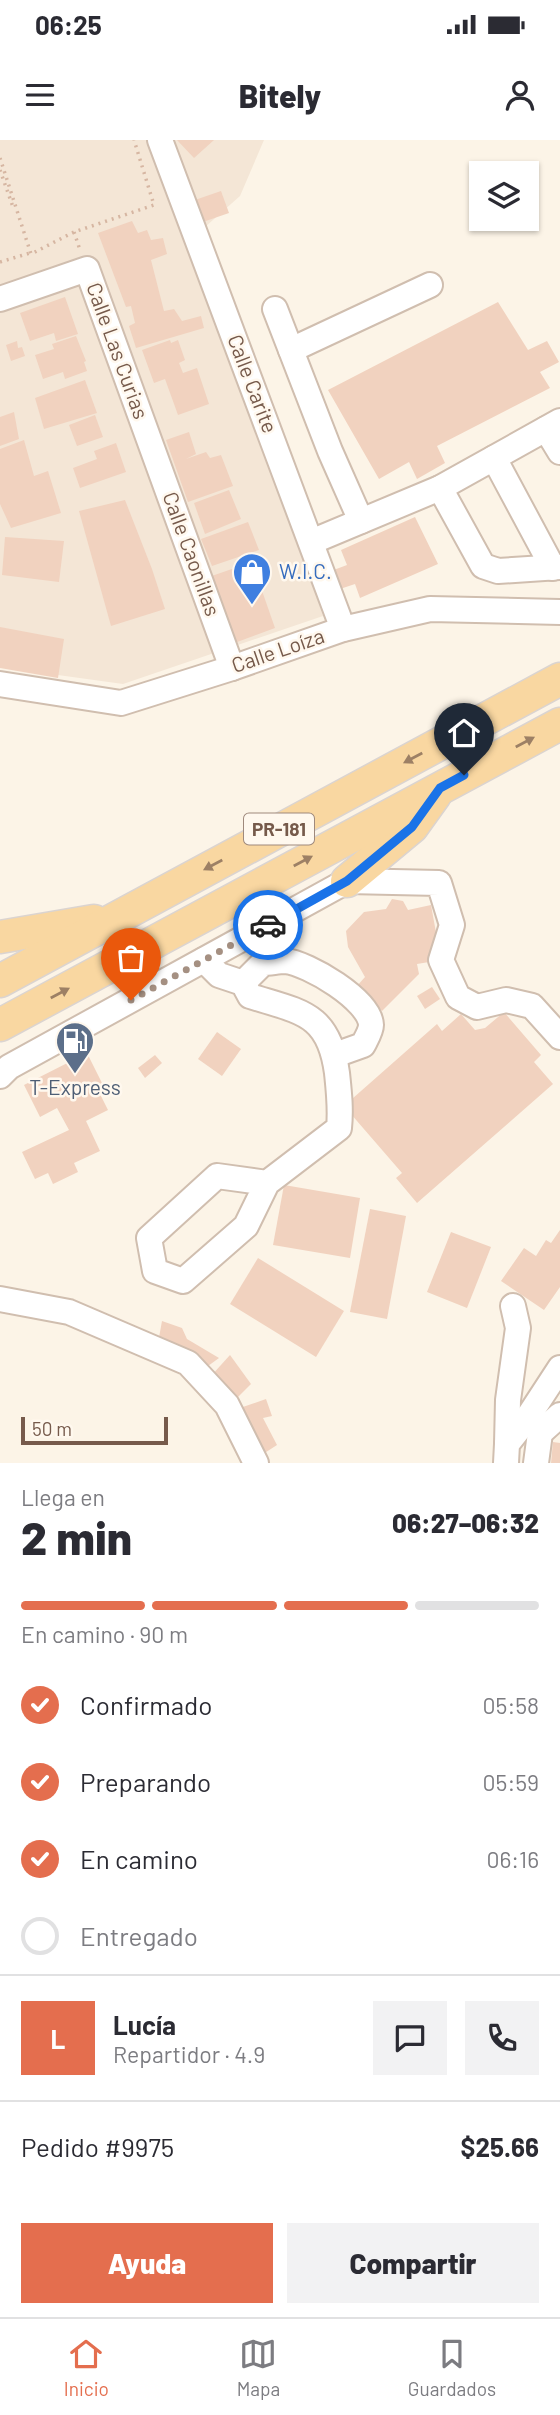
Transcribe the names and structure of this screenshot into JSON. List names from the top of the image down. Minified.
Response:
{"streets":{"main road":["PR-181"],"street":["Calle Las Curias","Calle Carite","Calle Caonillas","Calle Loíza"]},"crossings":[["Calle Las Curias","Calle Caonillas"],["Calle Carite","Calle Loíza"],["Calle Caonillas","Calle Loíza"]],"places":{"shop":["W.I.C."],"fuel station":["T-Express"]},"scale_bar":"50 m","page":{"status":"06:25","header":"Bitely","scale":"50 m","heading":["2 min","Llega en","06:27–06:32"],"panel":["Lucía","Repartidor · 4.9","Pedido #9975","$25.66"],"bar":"En camino · 90 m","list":[["Confirmado","05:58"],["Preparando","05:59"],["En camino","06:16"],"Entregado"],"round":"L","buttons":["Ayuda","Compartir"],"tabs":["Inicio","Mapa","Guardados"]}}
